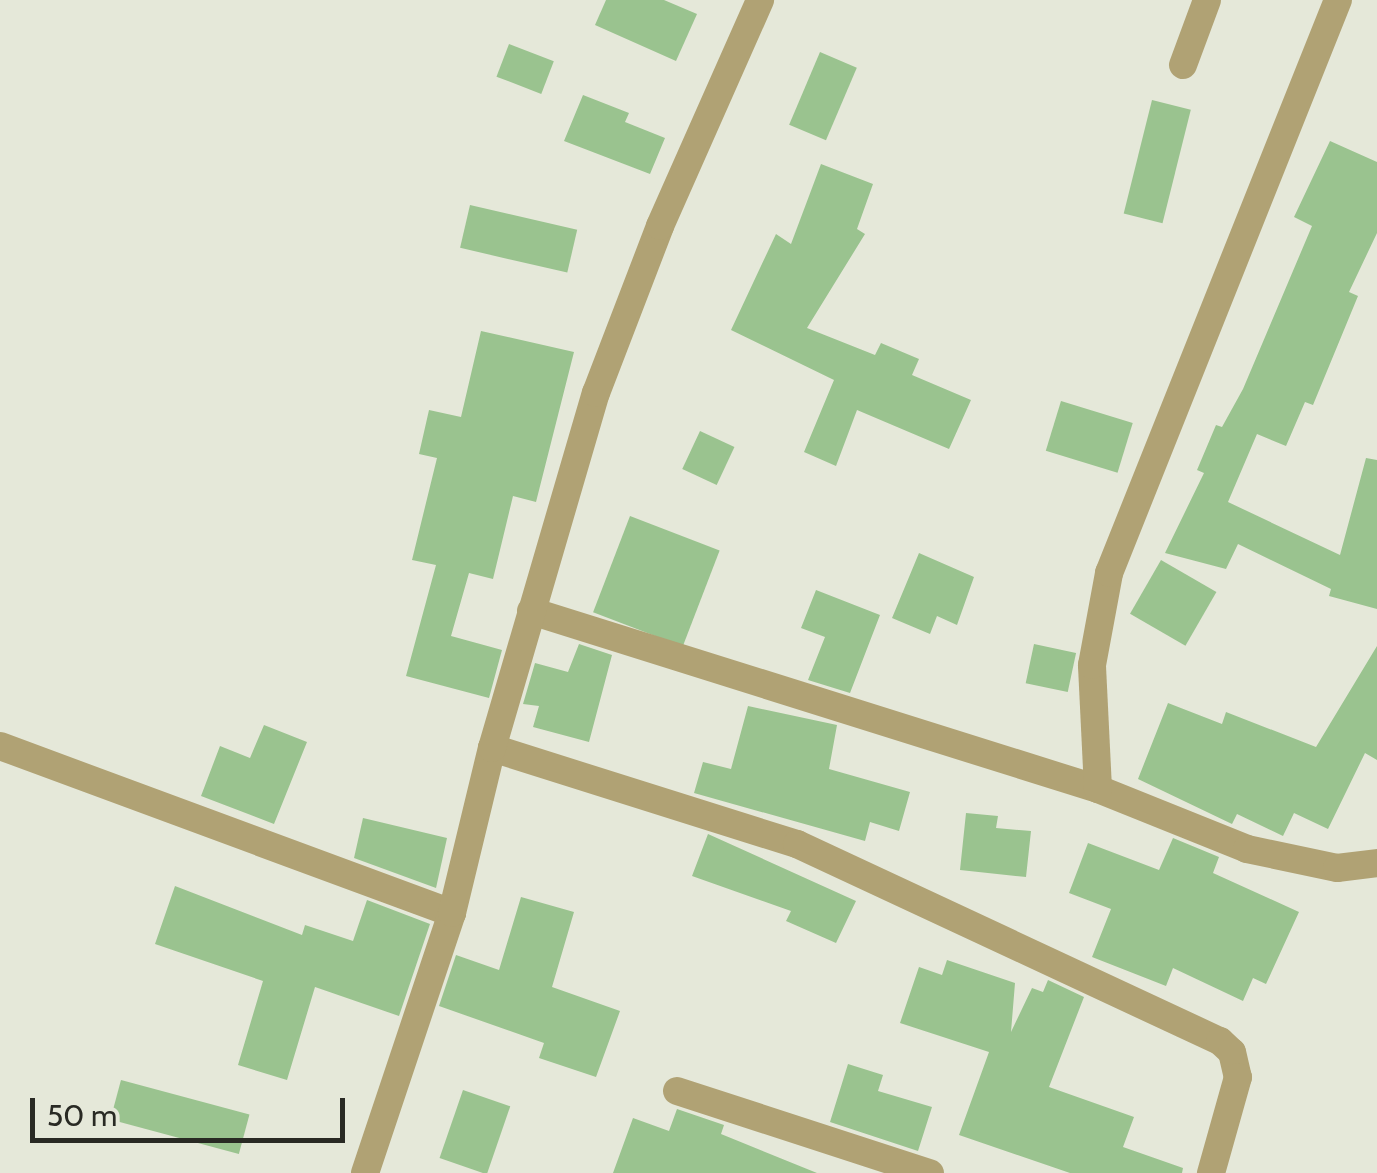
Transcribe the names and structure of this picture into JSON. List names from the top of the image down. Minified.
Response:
{"scale_bar":"50 m"}
